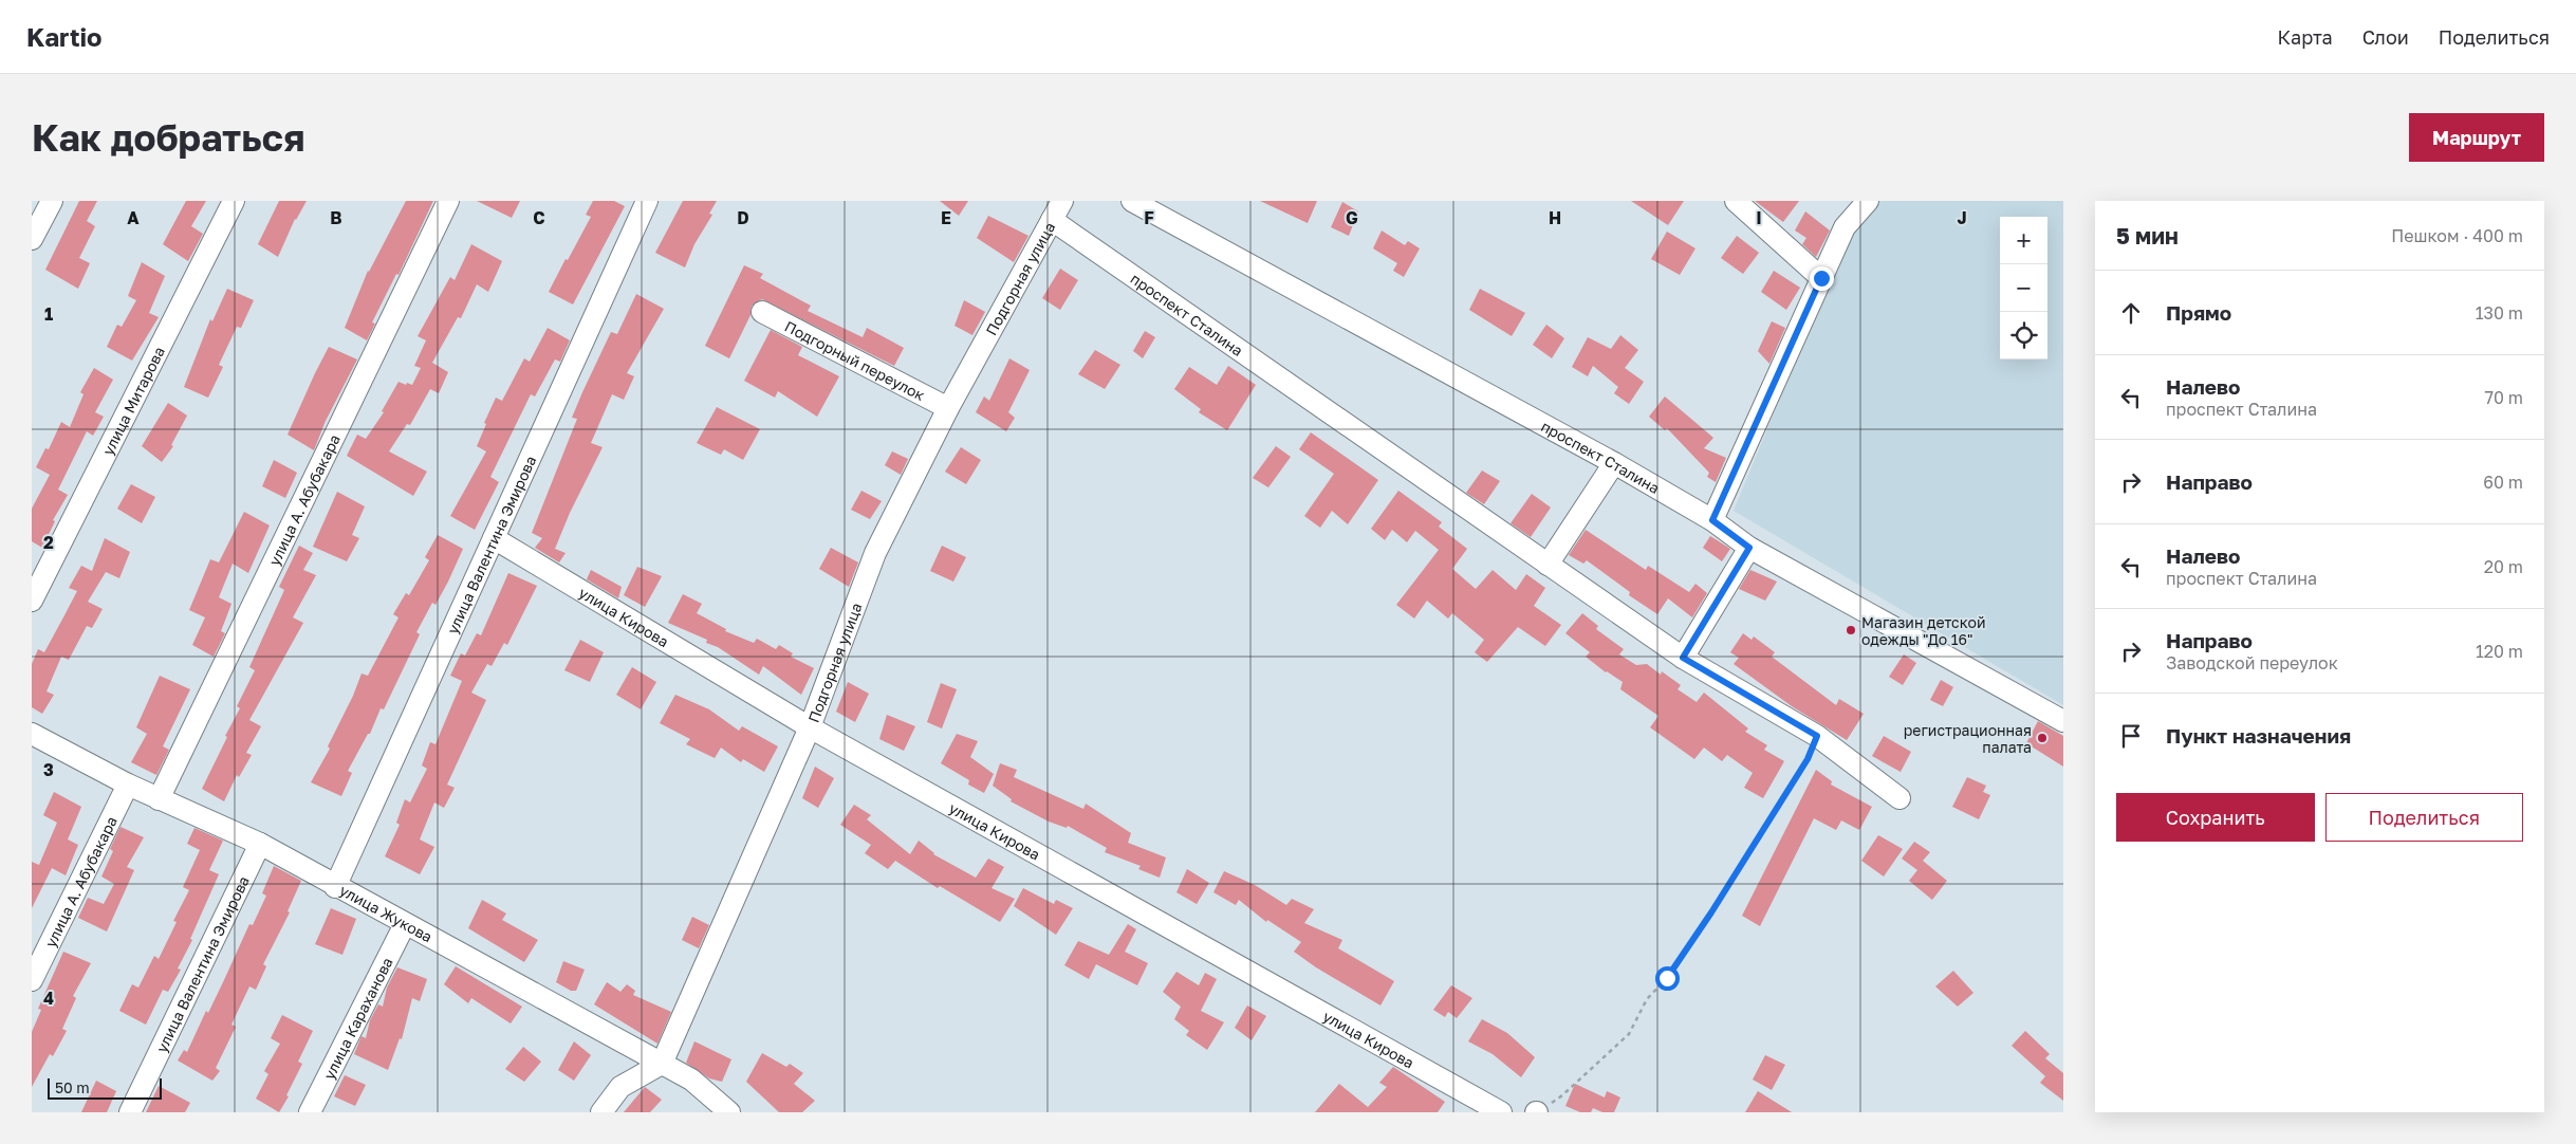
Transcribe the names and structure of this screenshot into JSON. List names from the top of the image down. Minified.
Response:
{"streets":{"street":["Подгорная улица","проспект Сталина","Подгорный переулок","улица Митарова","улица А. Абубакара","улица Валентина Эмирова","улица Кирова","улица Жукова","улица Караханова"]},"crossings":[["Подгорная улица","проспект Сталина"],["Подгорная улица","Подгорный переулок"],["Подгорная улица","улица Кирова"],["Подгорная улица","улица Жукова"],["улица А. Абубакара","улица Жукова"],["улица Валентина Эмирова","улица Кирова"],["улица Валентина Эмирова","улица Жукова"],["улица Жукова","улица Караханова"]],"places":["Магазин детской одежды \"До 16\"","регистрационная палата"],"scale_bar":"50 m","page":{"header":"Kartio","nav":["Карта","Слои","Поделиться"],"buttons":["Маршрут",["Сохранить","Поделиться"]],"title":"Как добраться","heading":["5 мин","Пешком · 400 m"],"map_buttons":["+","−"],"list":[["Прямо","130 m"],["Налево","проспект Сталина","70 m"],["Направо","60 m"],["Налево","проспект Сталина","20 m"],["Направо","Заводской переулок","120 m"],"Пункт назначения"],"scale":"50 m"},"grid":{"columns":["A","B","C","D","E","F","G","H","I","J"],"rows":["1","2","3","4"]}}
